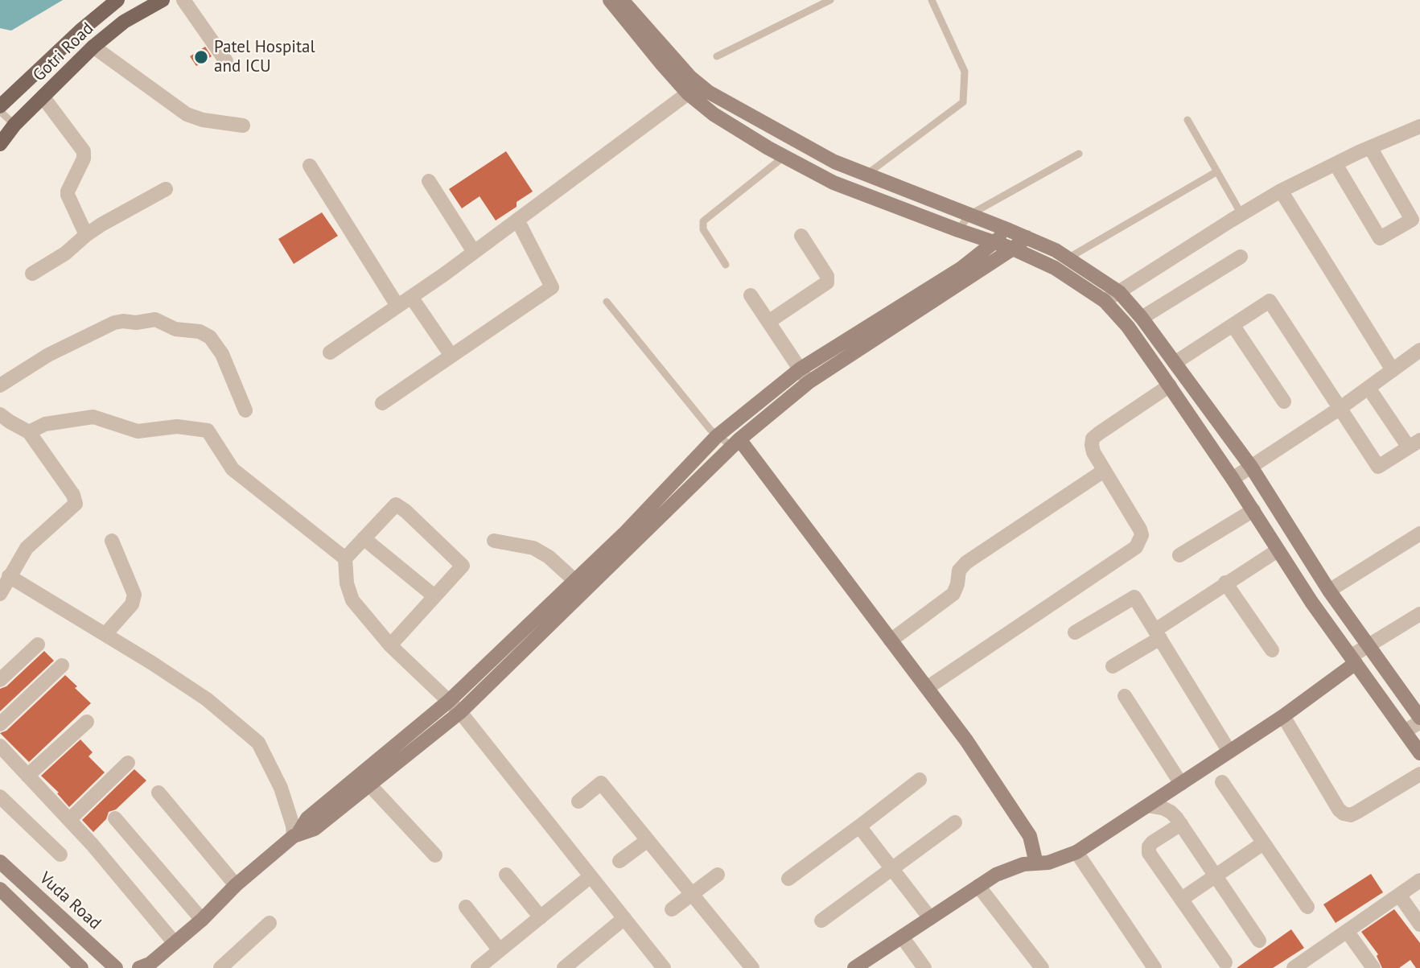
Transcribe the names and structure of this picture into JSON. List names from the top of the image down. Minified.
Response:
{"streets":{"main road":["Gotri Road"],"street":["Vuda Road"]},"places":["Patel Hospital and ICU"]}
